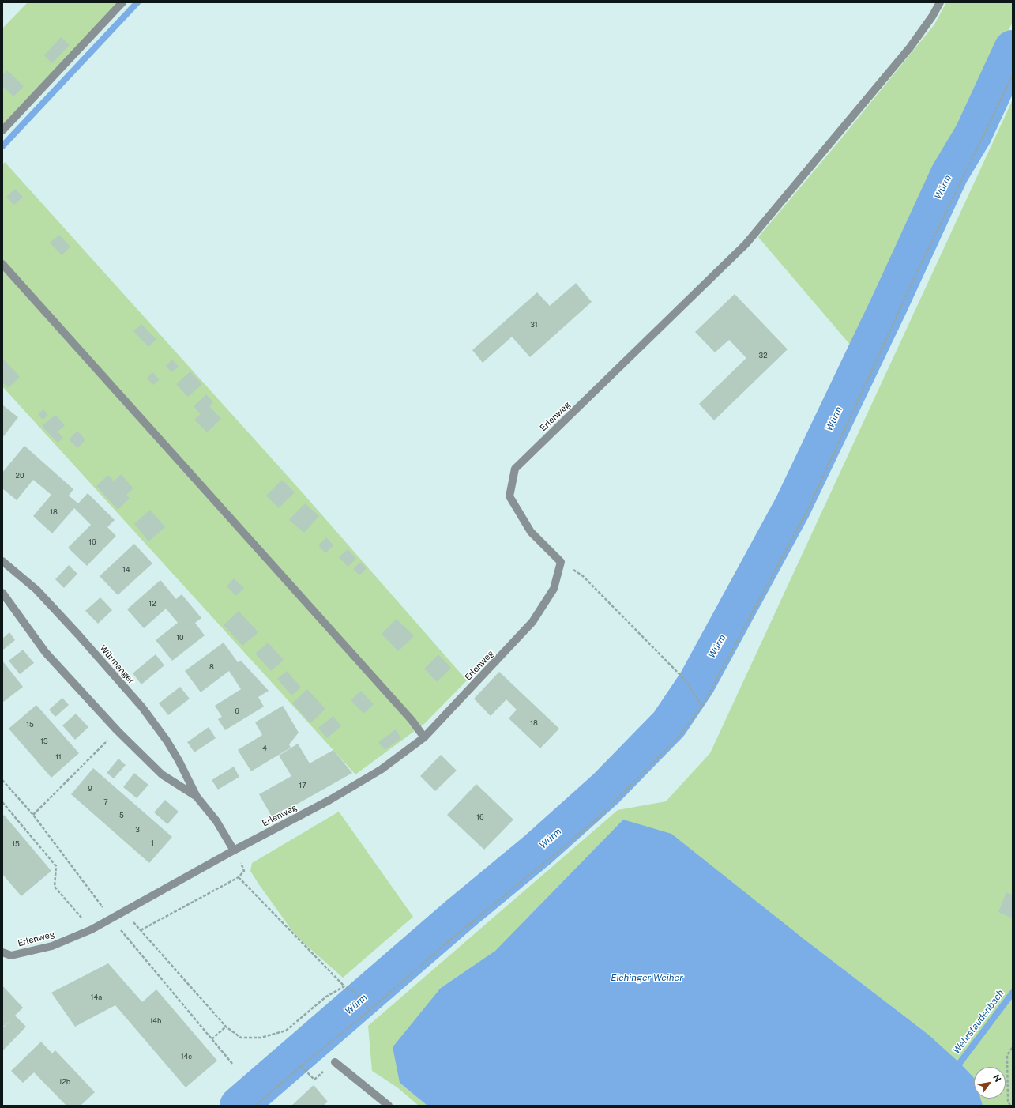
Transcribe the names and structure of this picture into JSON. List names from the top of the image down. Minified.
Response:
{"streets":{"street":["Erlenweg","Würmanger"]},"crossings":[["Erlenweg","Würmanger"]],"water":["Würm","Eichinger Weiher","Wehrstaudenbach"],"house_numbers":["31","32","20","18","16","14","12","10","8","6","18","15","13","4","11","17","9","7","5","16","3","1","15","14a","14b","14c","12b"],"north":"top right"}
